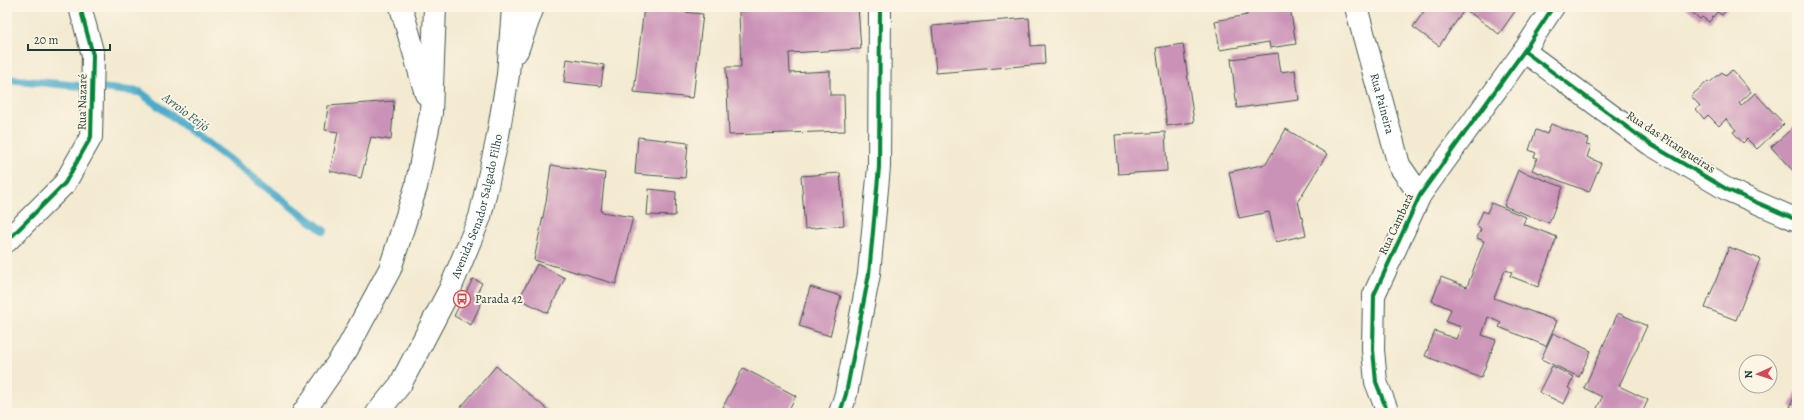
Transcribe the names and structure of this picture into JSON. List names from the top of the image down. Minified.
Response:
{"streets":{"street":["Rua Nazaré","Rua Paineira","Rua das Pitangueiras","Avenida Senador Salgado Filho","Rua Cambará"]},"crossings":[["Rua Paineira","Rua Cambará"],["Rua das Pitangueiras","Rua Cambará"]],"water":["Arroio Feijó"],"places":{"bus stop":["Parada 42"]},"scale_bar":"20 m","north":"left"}
